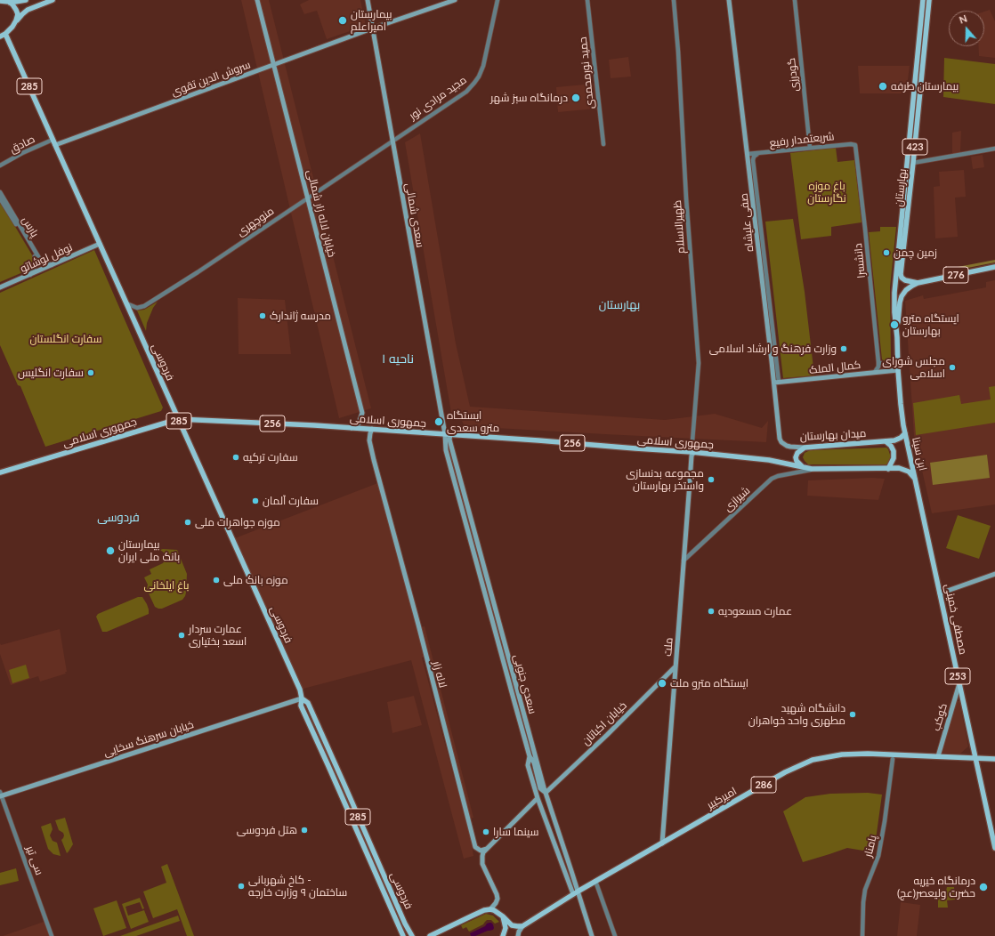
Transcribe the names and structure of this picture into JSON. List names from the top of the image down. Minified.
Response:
{"streets":{"main road":["سروش الدین تقوی","285","423","بهارستان","خیابان لاله زار شمالی","سعدی شمالی","صفی علیشاه","نوفل لوشاتو","276","فردوسی","کمال الملک","جمهوری اسلامی","256","میدان بهارستان","ابن سینا","مصطفی خمینی","ملت","لاله زار","253","سعدی جنوبی","کوکب","خیابان اکباتان","خیابان سرهنگ سخایی","286","امیرکبیر"],"street":["حمید نورمحمدی","گودرزی","مجید مرادی نور","شریعتمدار رفیع","صادق","منوچهری","پارس","ظهیرالاسلام","دانشسرا","شیرازی","پامنار","سی تیر"]},"crossings":[["گودرزی","شریعتمدار رفیع"],["سروش الدین تقوی","خیابان لاله زار شمالی"],["سروش الدین تقوی","سعدی شمالی"],["سروش الدین تقوی","فردوسی"],["مجید مرادی نور","سعدی شمالی"],["مجید مرادی نور","منوچهری"],["شریعتمدار رفیع","صفی علیشاه"],["شریعتمدار رفیع","دانشسرا"],["صادق","فردوسی"],["بهارستان","276"],["بهارستان","کمال الملک"],["بهارستان","میدان بهارستان"],["بهارستان","ابن سینا"],["خیابان لاله زار شمالی","منوچهری"],["خیابان لاله زار شمالی","جمهوری اسلامی"],["سعدی شمالی","منوچهری"],["سعدی شمالی","جمهوری اسلامی"],["سعدی شمالی","سعدی جنوبی"],["منوچهری","فردوسی"],["صفی علیشاه","کمال الملک"],["صفی علیشاه","میدان بهارستان"],["پارس","نوفل لوشاتو"],["ظهیرالاسلام","جمهوری اسلامی"],["ظهیرالاسلام","ملت"],["نوفل لوشاتو","فردوسی"],["دانشسرا","کمال الملک"],["فردوسی","جمهوری اسلامی"],["فردوسی","خیابان سرهنگ سخایی"],["جمهوری اسلامی","ملت"],["جمهوری اسلامی","لاله زار"],["جمهوری اسلامی","سعدی جنوبی"],["میدان بهارستان","ابن سینا"],["ابن سینا","مصطفی خمینی"],["شیرازی","ملت"],["مصطفی خمینی","کوکب"],["مصطفی خمینی","امیرکبیر"],["ملت","خیابان اکباتان"],["ملت","امیرکبیر"],["سعدی جنوبی","خیابان اکباتان"],["سعدی جنوبی","امیرکبیر"],["کوکب","امیرکبیر"],["خیابان سرهنگ سخایی","سی تیر"],["امیرکبیر","پامنار"]],"districts":["بهارستان","ناحیه ۱","فردوسی"],"parks":["باغ موزه نگارستان","سفارت انگلستان","باغ ایلخانی"],"places":["بیمارستان امیراعلم","بیمارستان طرفه","درمانگاه سبز شهر","زمین چمن","مدرسه ژاندارک","ایستگاه مترو بهارستان","وزارت فرهنگ و ارشاد اسلامی","مجلس شورای اسلامی","سفارت انگلیس","ایستگاه مترو سعدی","سفارت ترکیه","مجموعه بدنسازی واستخر بهارستان","سفارت آلمان","موزه جواهرات ملی","بیمارستان بانک ملی ایران","موزه بانک ملی","عمارت مسعودیه","عمارت سردار اسعد بختیاری","ایستگاه مترو ملت","دانشگاه شهید مطهری واحد خواهران","هتل فردوسی","سینما سارا","کاخ شهربانی - ساختمان ۹ وزارت خارجه","درمانگاه خیریه حضرت ولیعصر(عج)"],"north":"top"}
